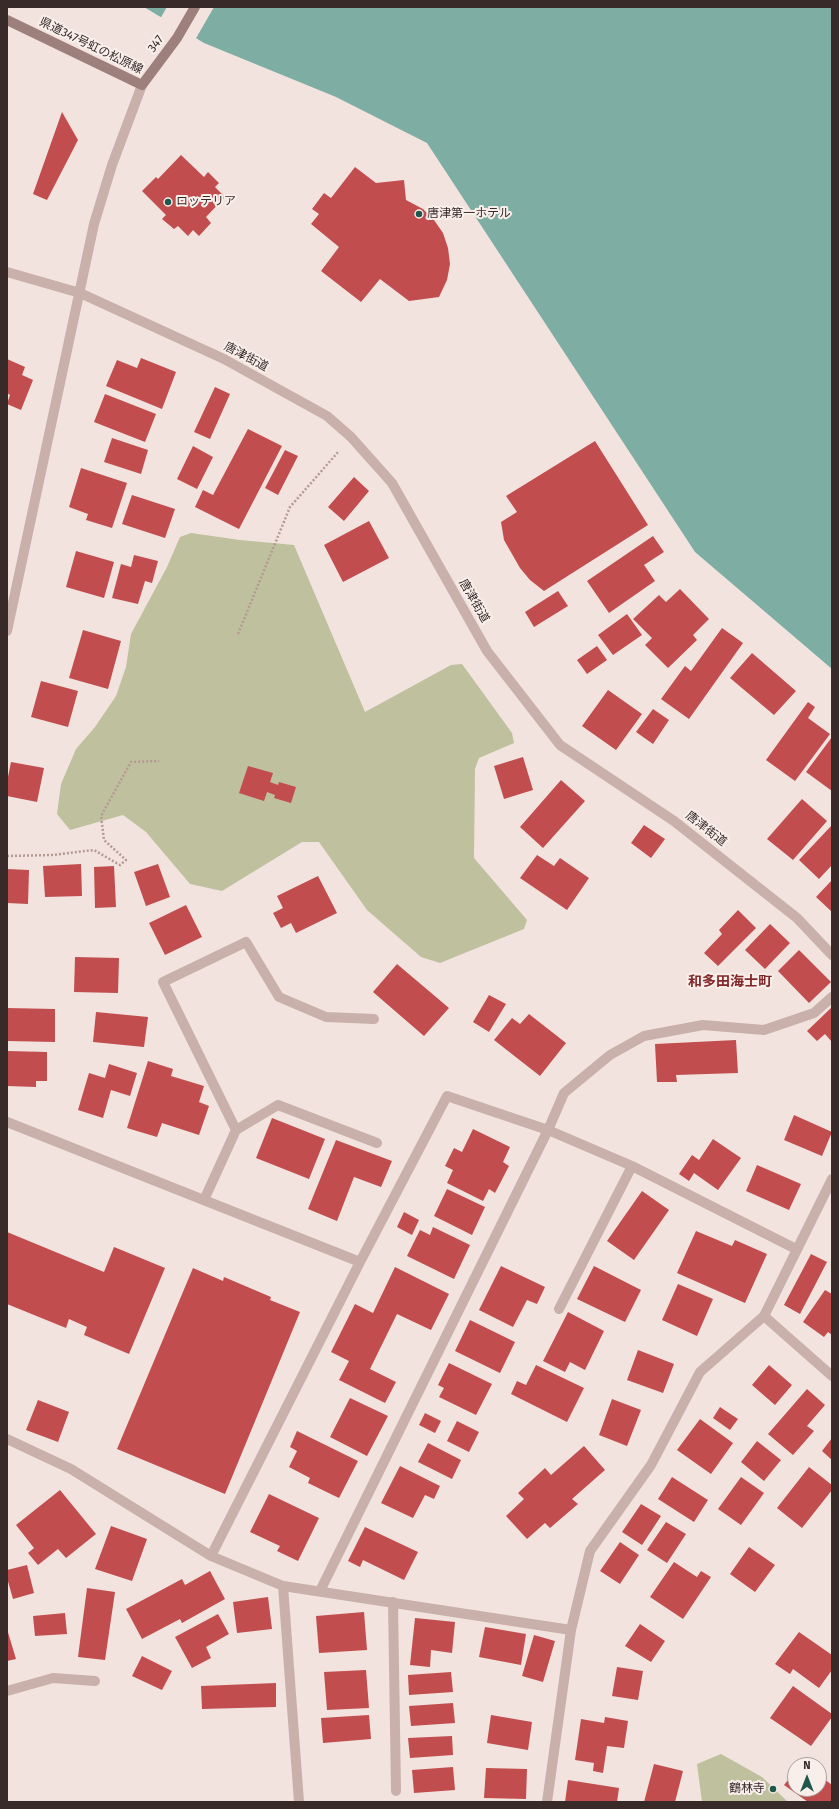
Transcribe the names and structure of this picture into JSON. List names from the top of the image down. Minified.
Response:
{"streets":{"main road":["347","県道347号虹の松原線"],"street":["唐津街道"]},"crossings":[["347","県道347号虹の松原線"]],"districts":["和多田海士町"],"places":["ロッテリア","唐津第一ホテル","鶴林寺"],"north":"top"}
